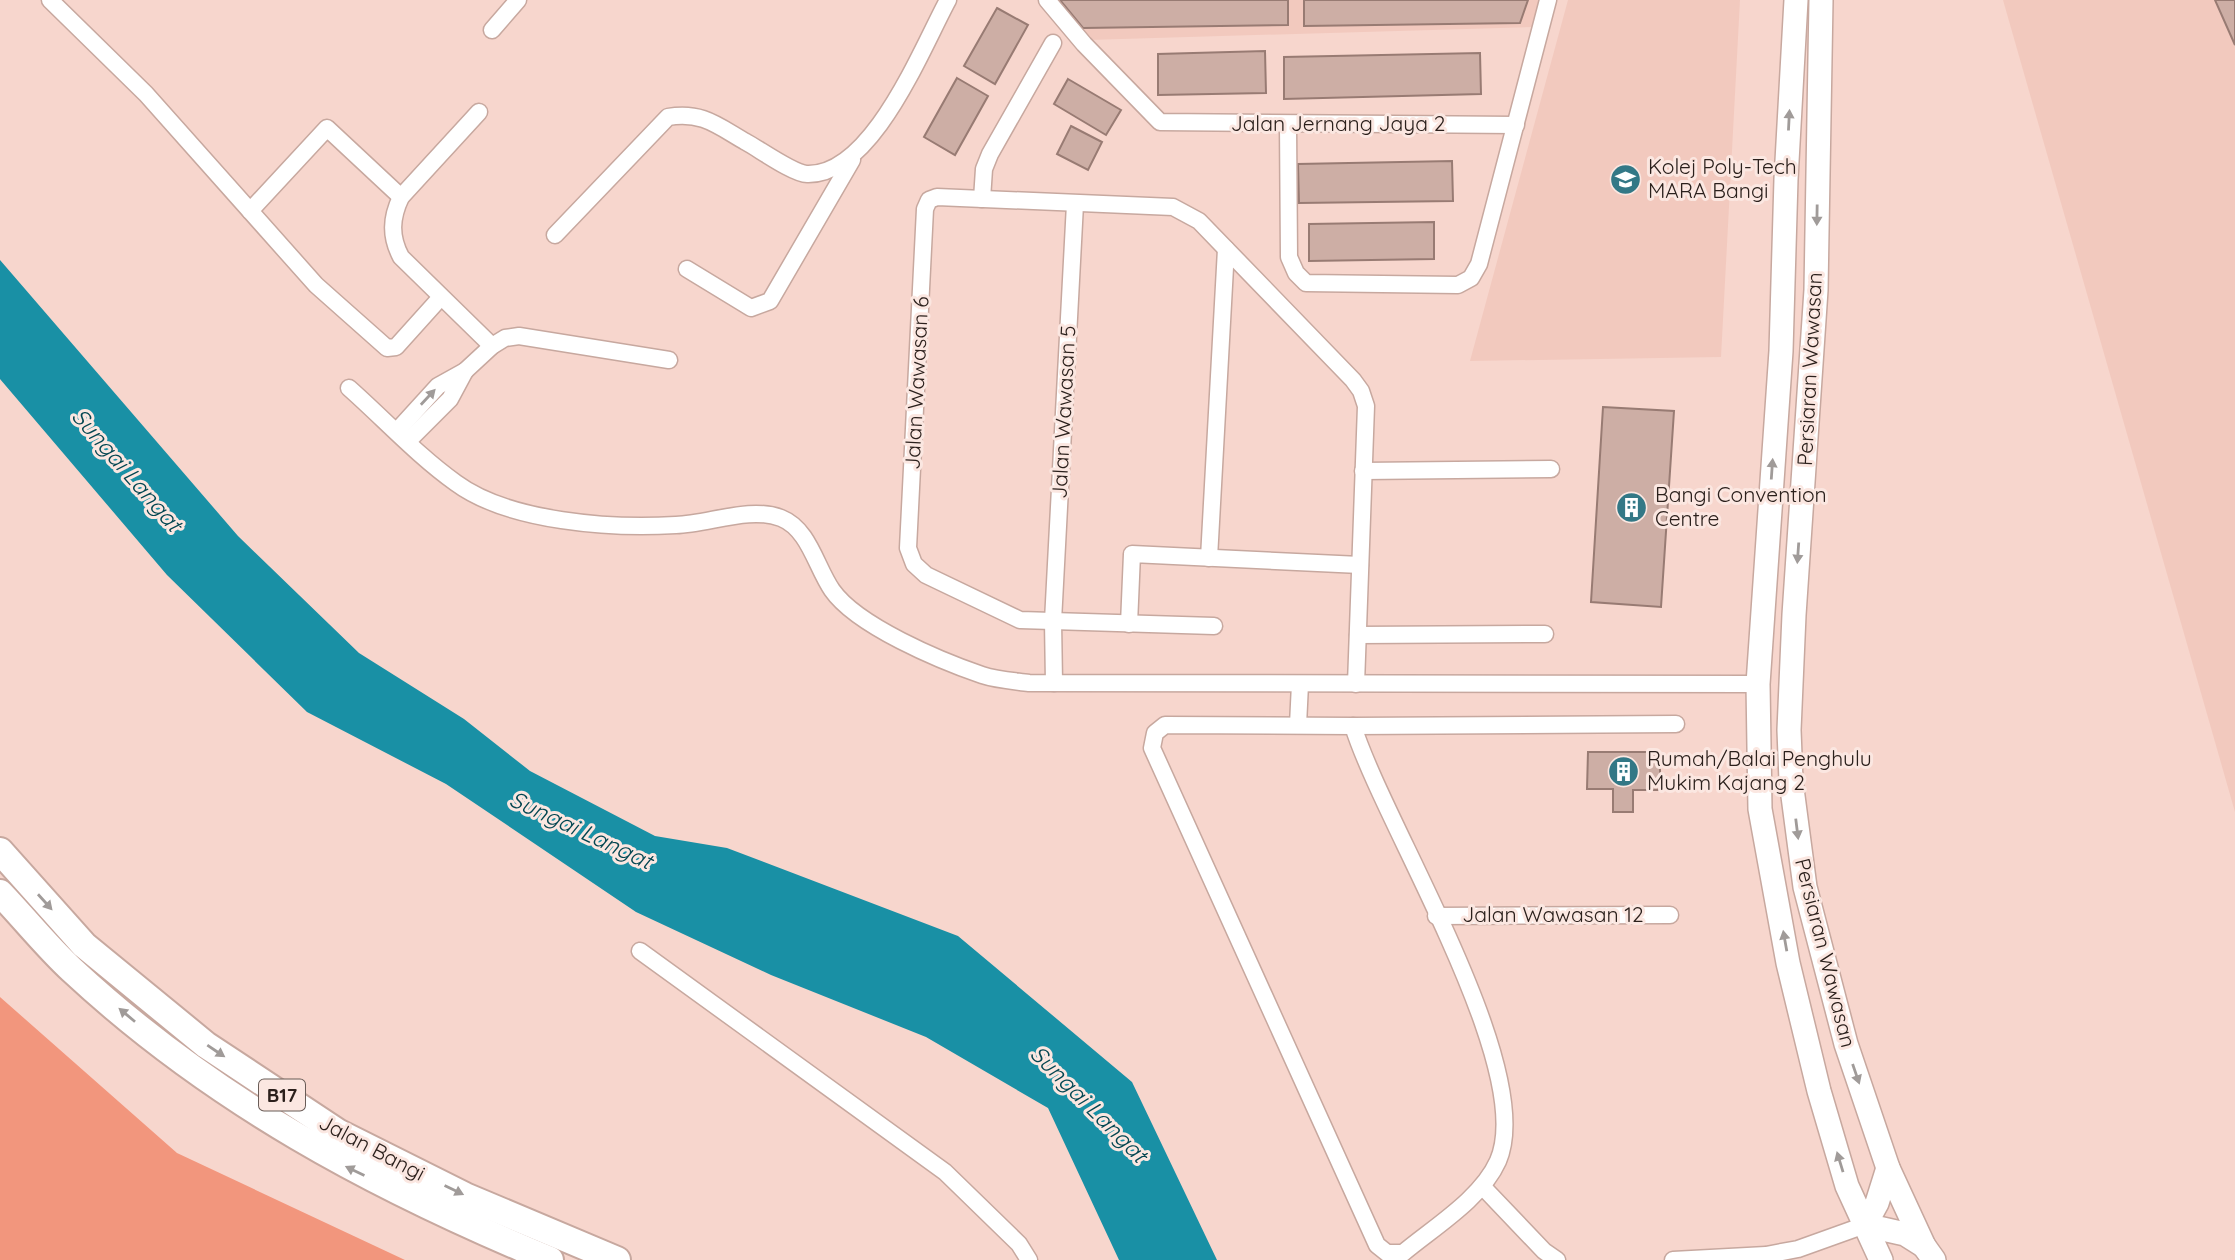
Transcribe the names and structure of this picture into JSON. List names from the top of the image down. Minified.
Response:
{"streets":{"main road":["Persiaran Wawasan","B17","Jalan Bangi"],"street":["Jalan Jernang Jaya 2","Jalan Wawasan 6","Jalan Wawasan 5","Jalan Wawasan 12"]},"crossings":[["Jalan Wawasan 6","Jalan Wawasan 5"]],"water":["Sungai Langat"],"places":{"school or university":["Kolej Poly-Tech MARA Bangi"],"building":["Bangi Convention Centre","Rumah/Balai Penghulu Mukim Kajang 2"]}}
